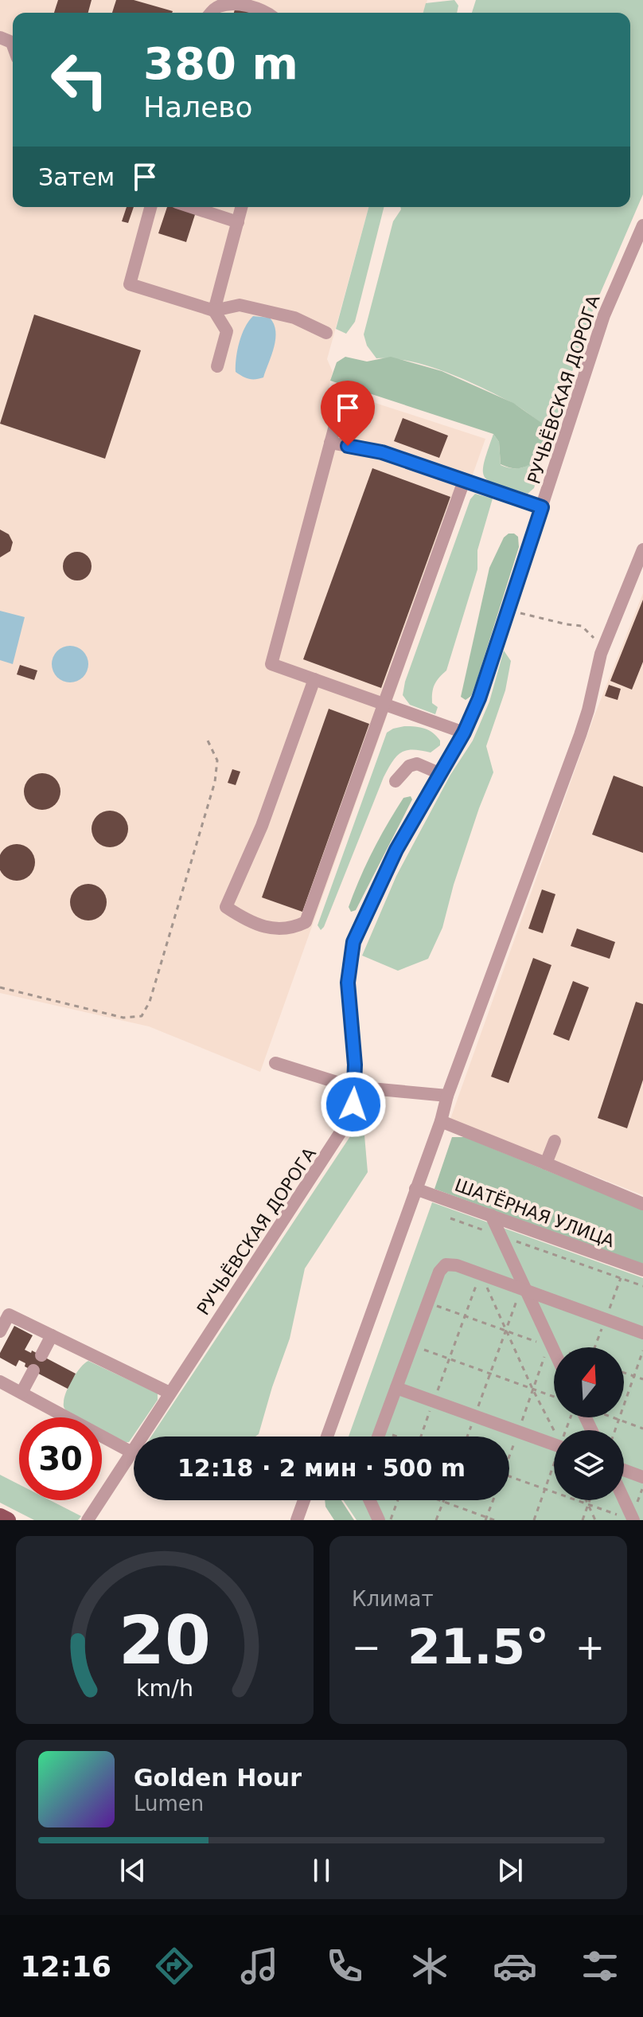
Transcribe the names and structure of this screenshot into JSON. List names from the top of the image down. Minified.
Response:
{"streets":{"street":["РУЧЬЁВСКАЯ ДОРОГА","ШАТЁРНАЯ УЛИЦА"]},"north":"top","page":{"turn":["380 m","Налево"],"then":"Затем","limit":"30","trip":"12:18 · 2 мин · 500 m","tile":"Климат","heat":["−","21.5°","+"],"song":["Golden Hour","Lumen"],"tabs":"12:16","gauge":["20","km/h"]}}
